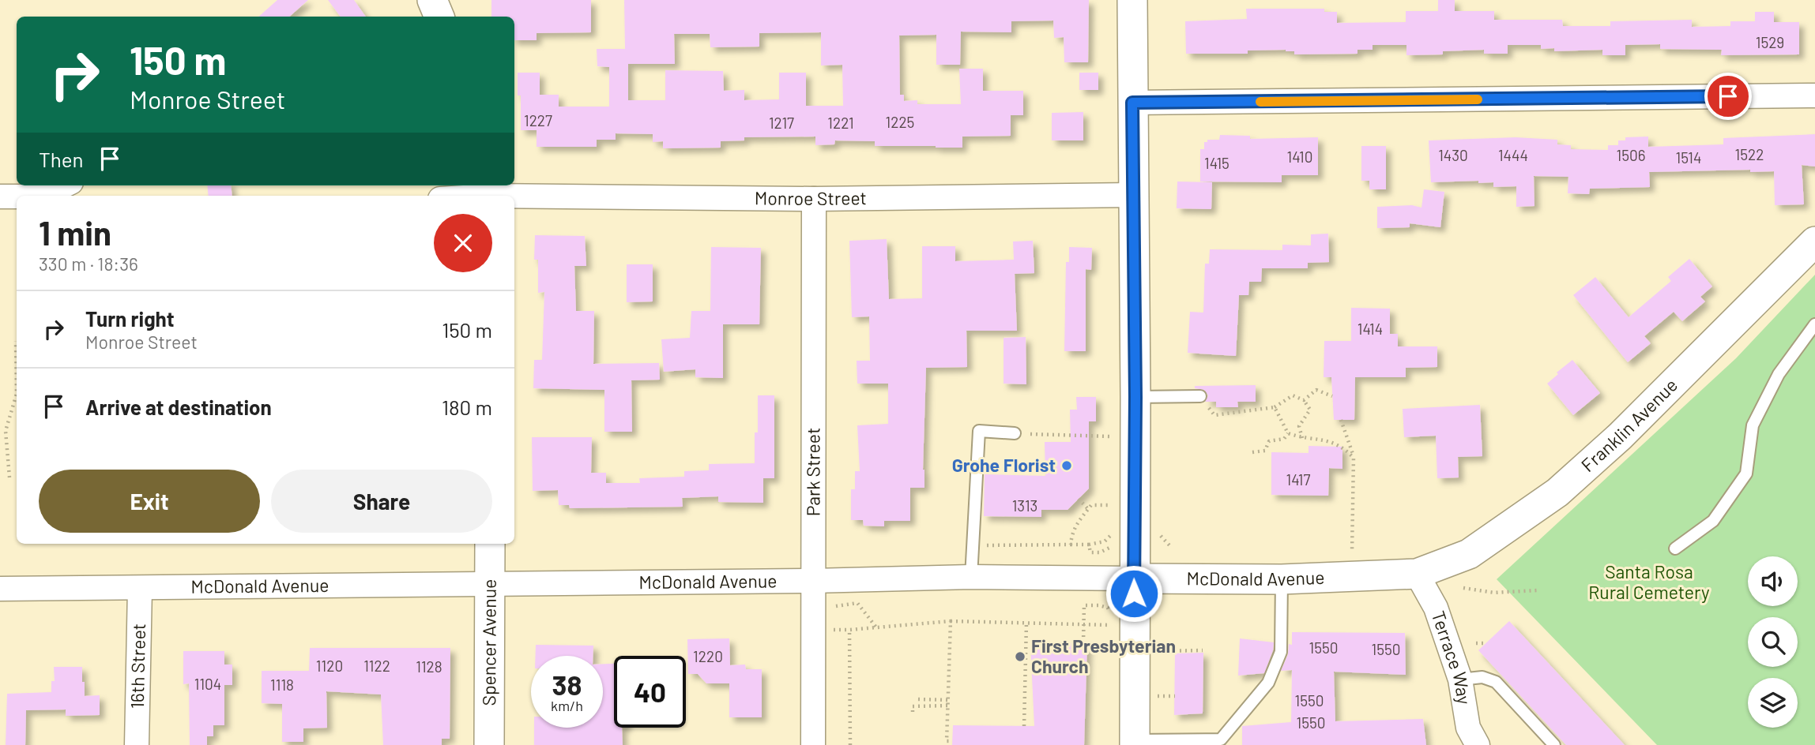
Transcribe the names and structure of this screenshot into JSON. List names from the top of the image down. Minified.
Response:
{"streets":{"street":["Monroe Street","Franklin Avenue","Park Street","McDonald Avenue","Spencer Avenue","Terrace Way","16th Street"]},"crossings":[["Monroe Street","Park Street"],["Franklin Avenue","McDonald Avenue"],["Franklin Avenue","Terrace Way"],["Park Street","McDonald Avenue"],["McDonald Avenue","Spencer Avenue"],["McDonald Avenue","Terrace Way"],["McDonald Avenue","16th Street"]],"parks":["Santa Rosa Rural Cemetery"],"places":["Grohe Florist","First Presbyterian Church"],"house_numbers":["1529","1227","1225","1217","1221","1522","1430","1444","1506","1410","1514","1415","1414","1417","1313","1550","1550","1220","1120","1122","1128","1104","1118","1550","1550"],"page":{"turn":["150 m","Monroe Street"],"then":"Then","heading":["1 min","330 m · 18:36"],"list":[{"name":"Turn right","note":"Monroe Street","value":"150 m"},{"name":"Arrive at destination","value":"180 m"}],"buttons":["Exit","Share"],"speed":"38 km/h","limit":"40"}}
